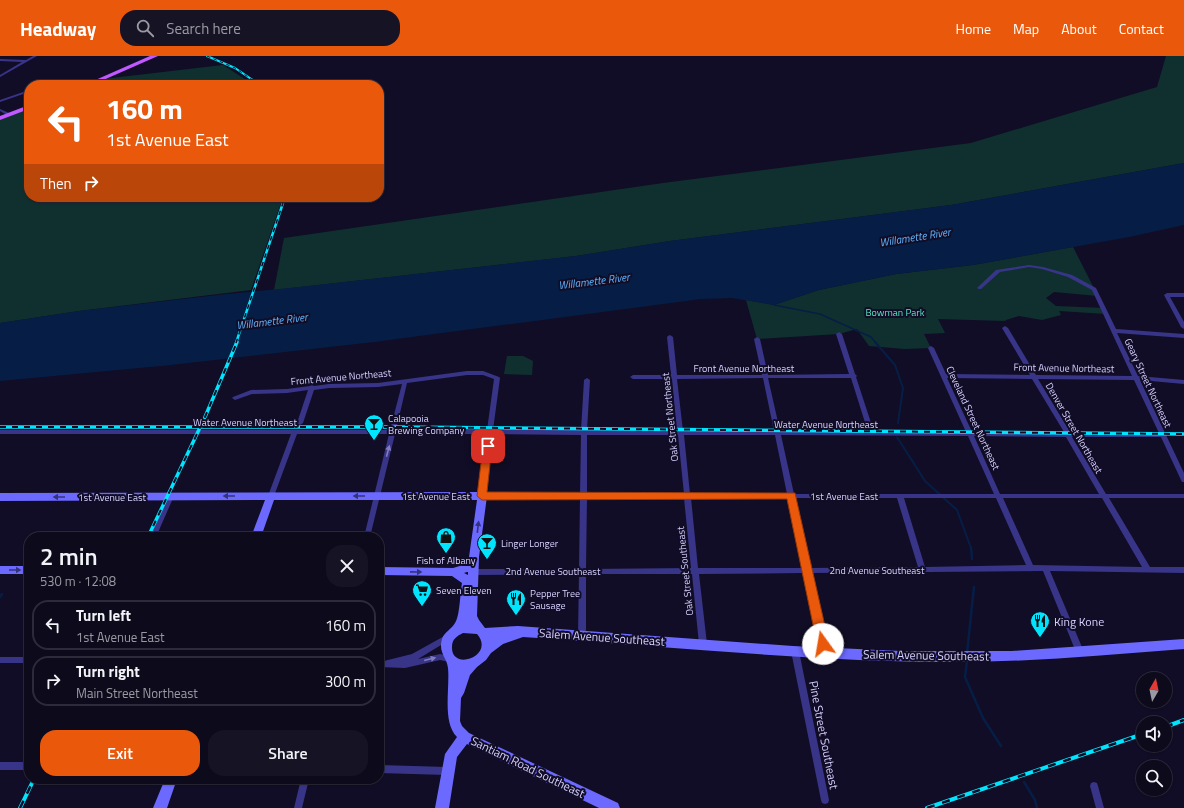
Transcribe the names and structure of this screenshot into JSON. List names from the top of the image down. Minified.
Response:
{"streets":{"main road":["1st Avenue East","Salem Avenue Southeast","Santiam Road Southeast"],"street":["Front Avenue Northeast","Geary Street Northeast","Oak Street Northeast","Cleveland Street Northeast","Water Avenue Northeast","Denver Street Northeast","2nd Avenue Southeast","Oak Street Southeast","Pine Street Southeast"]},"crossings":[["Front Avenue Northeast","Geary Street Northeast"],["Front Avenue Northeast","Oak Street Northeast"],["Front Avenue Northeast","Cleveland Street Northeast"],["Front Avenue Northeast","Water Avenue Northeast"],["Front Avenue Northeast","Denver Street Northeast"],["Geary Street Northeast","Water Avenue Northeast"],["Oak Street Northeast","Water Avenue Northeast"],["Oak Street Northeast","1st Avenue East"],["Oak Street Northeast","Oak Street Southeast"],["Cleveland Street Northeast","Water Avenue Northeast"],["Cleveland Street Northeast","1st Avenue East"],["Cleveland Street Northeast","2nd Avenue Southeast"],["Water Avenue Northeast","Denver Street Northeast"],["Denver Street Northeast","1st Avenue East"],["Denver Street Northeast","2nd Avenue Southeast"],["1st Avenue East","Oak Street Southeast"],["2nd Avenue Southeast","Oak Street Southeast"],["Oak Street Southeast","Salem Avenue Southeast"],["Salem Avenue Southeast","Pine Street Southeast"]],"water":["Willamette River"],"parks":["Bowman Park"],"places":{"bar":["Calapooia Brewing Company","Linger Longer"],"shop":["Fish of Albany"],"supermarket":["Seven Eleven"],"restaurant":["Pepper Tree Sausage","King Kone"]},"north":"top","page":{"header":"Headway","search":"Search here","nav":["Home","Map","About","Contact"],"turn":["160 m","1st Avenue East"],"then":"Then","heading":["2 min","530 m · 12:08"],"list":[{"name":"Turn left","note":"1st Avenue East","value":"160 m"},{"name":"Turn right","note":"Main Street Northeast","value":"300 m"}],"buttons":["Exit","Share"]}}
